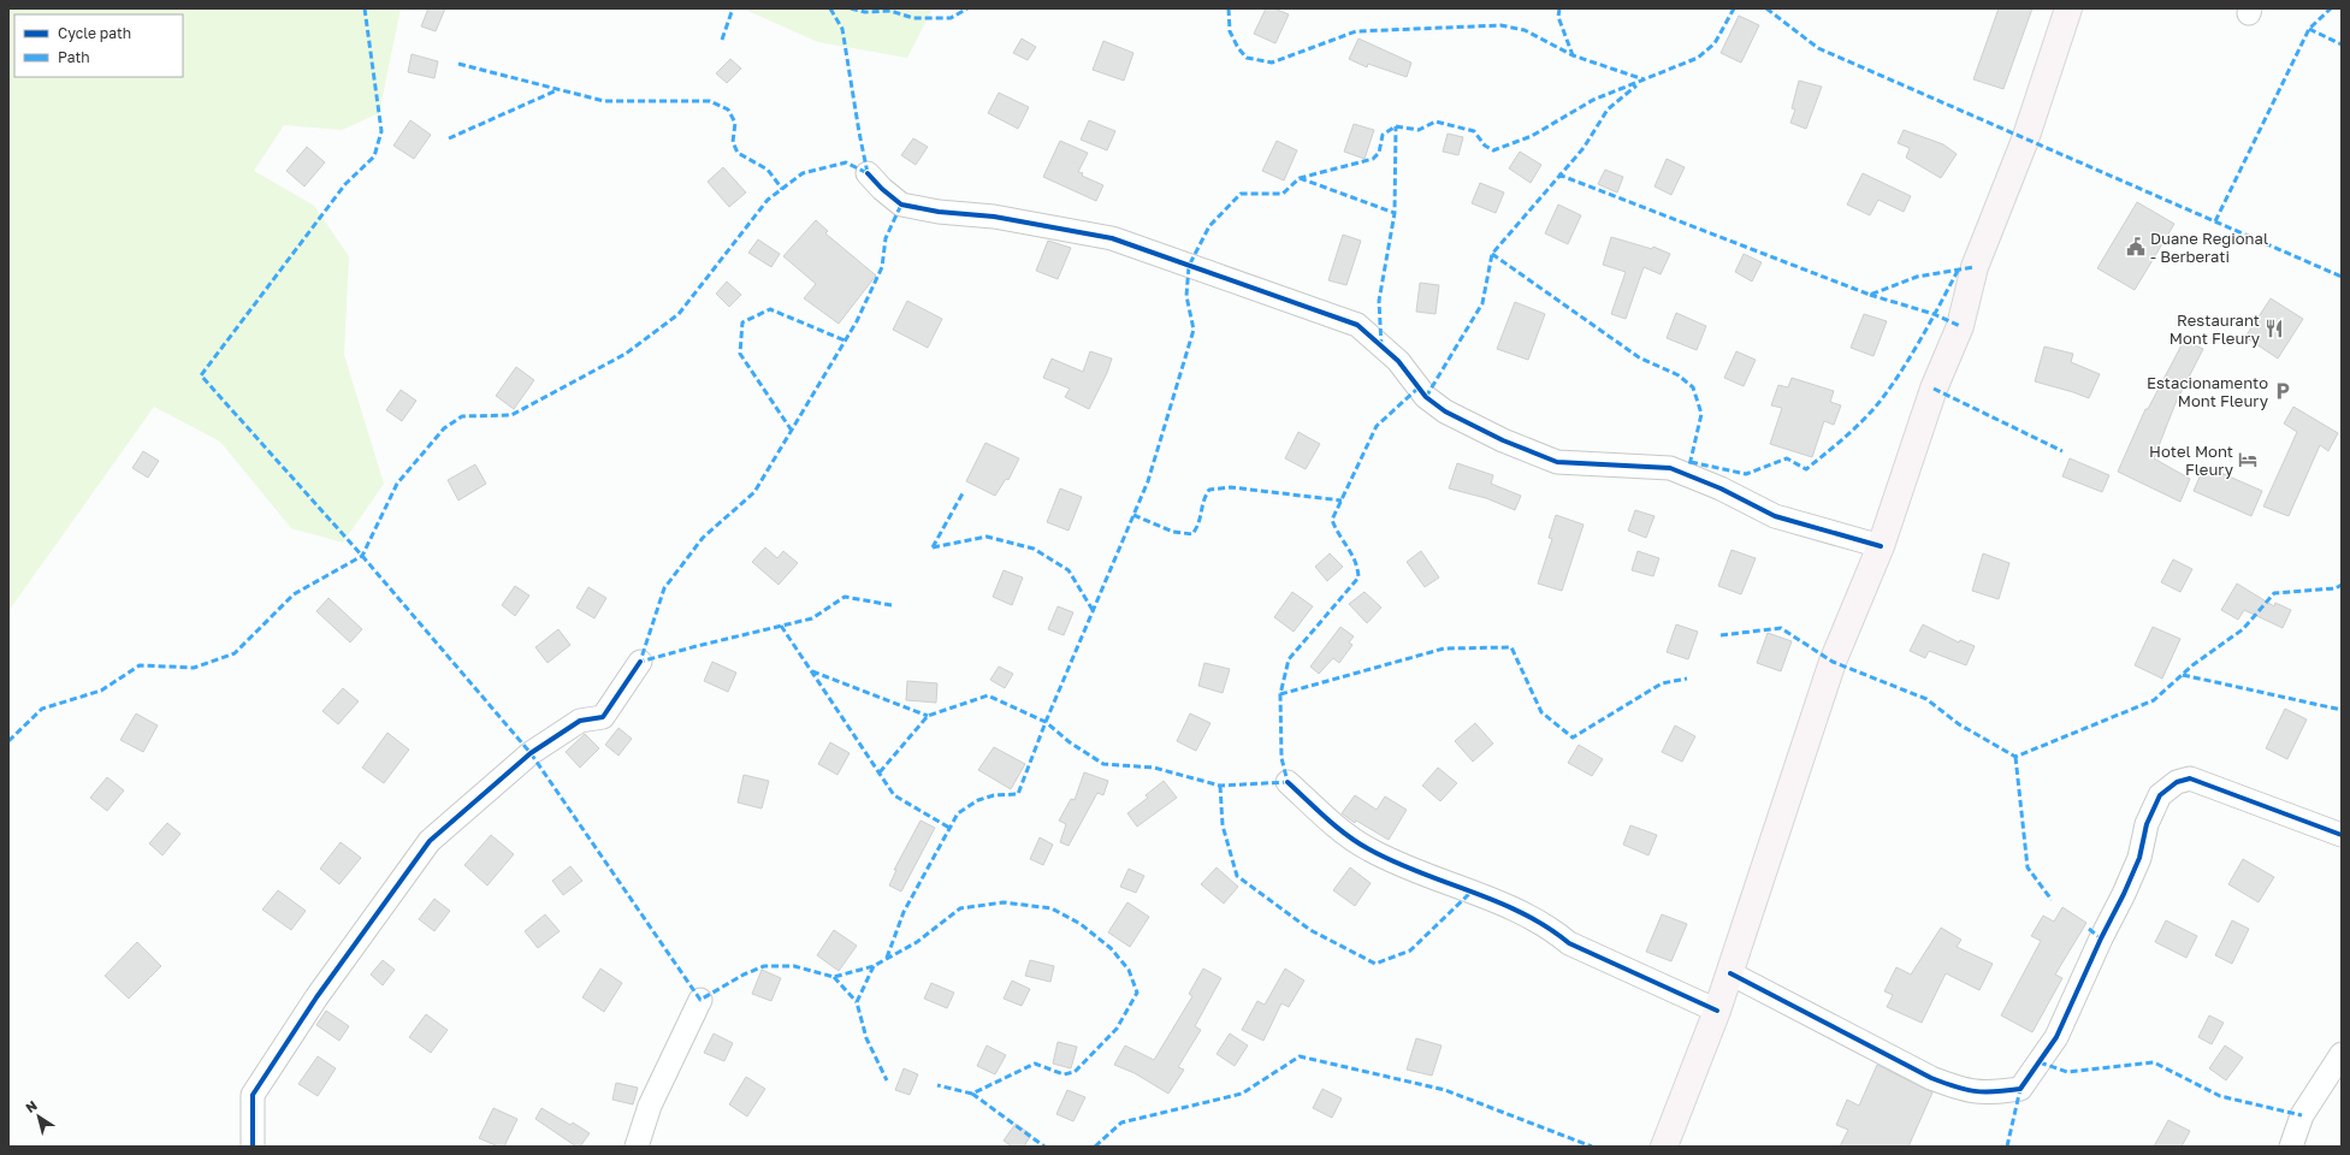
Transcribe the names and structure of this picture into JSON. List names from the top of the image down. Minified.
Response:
{"places":{"public building":["Duane Regional - Berberati"],"restaurant":["Restaurant Mont Fleury"],"parking":["Estacionamento Mont Fleury"],"hotel":["Hotel Mont Fleury"]},"legend":["Cycle path","Path"],"north":"top left"}
